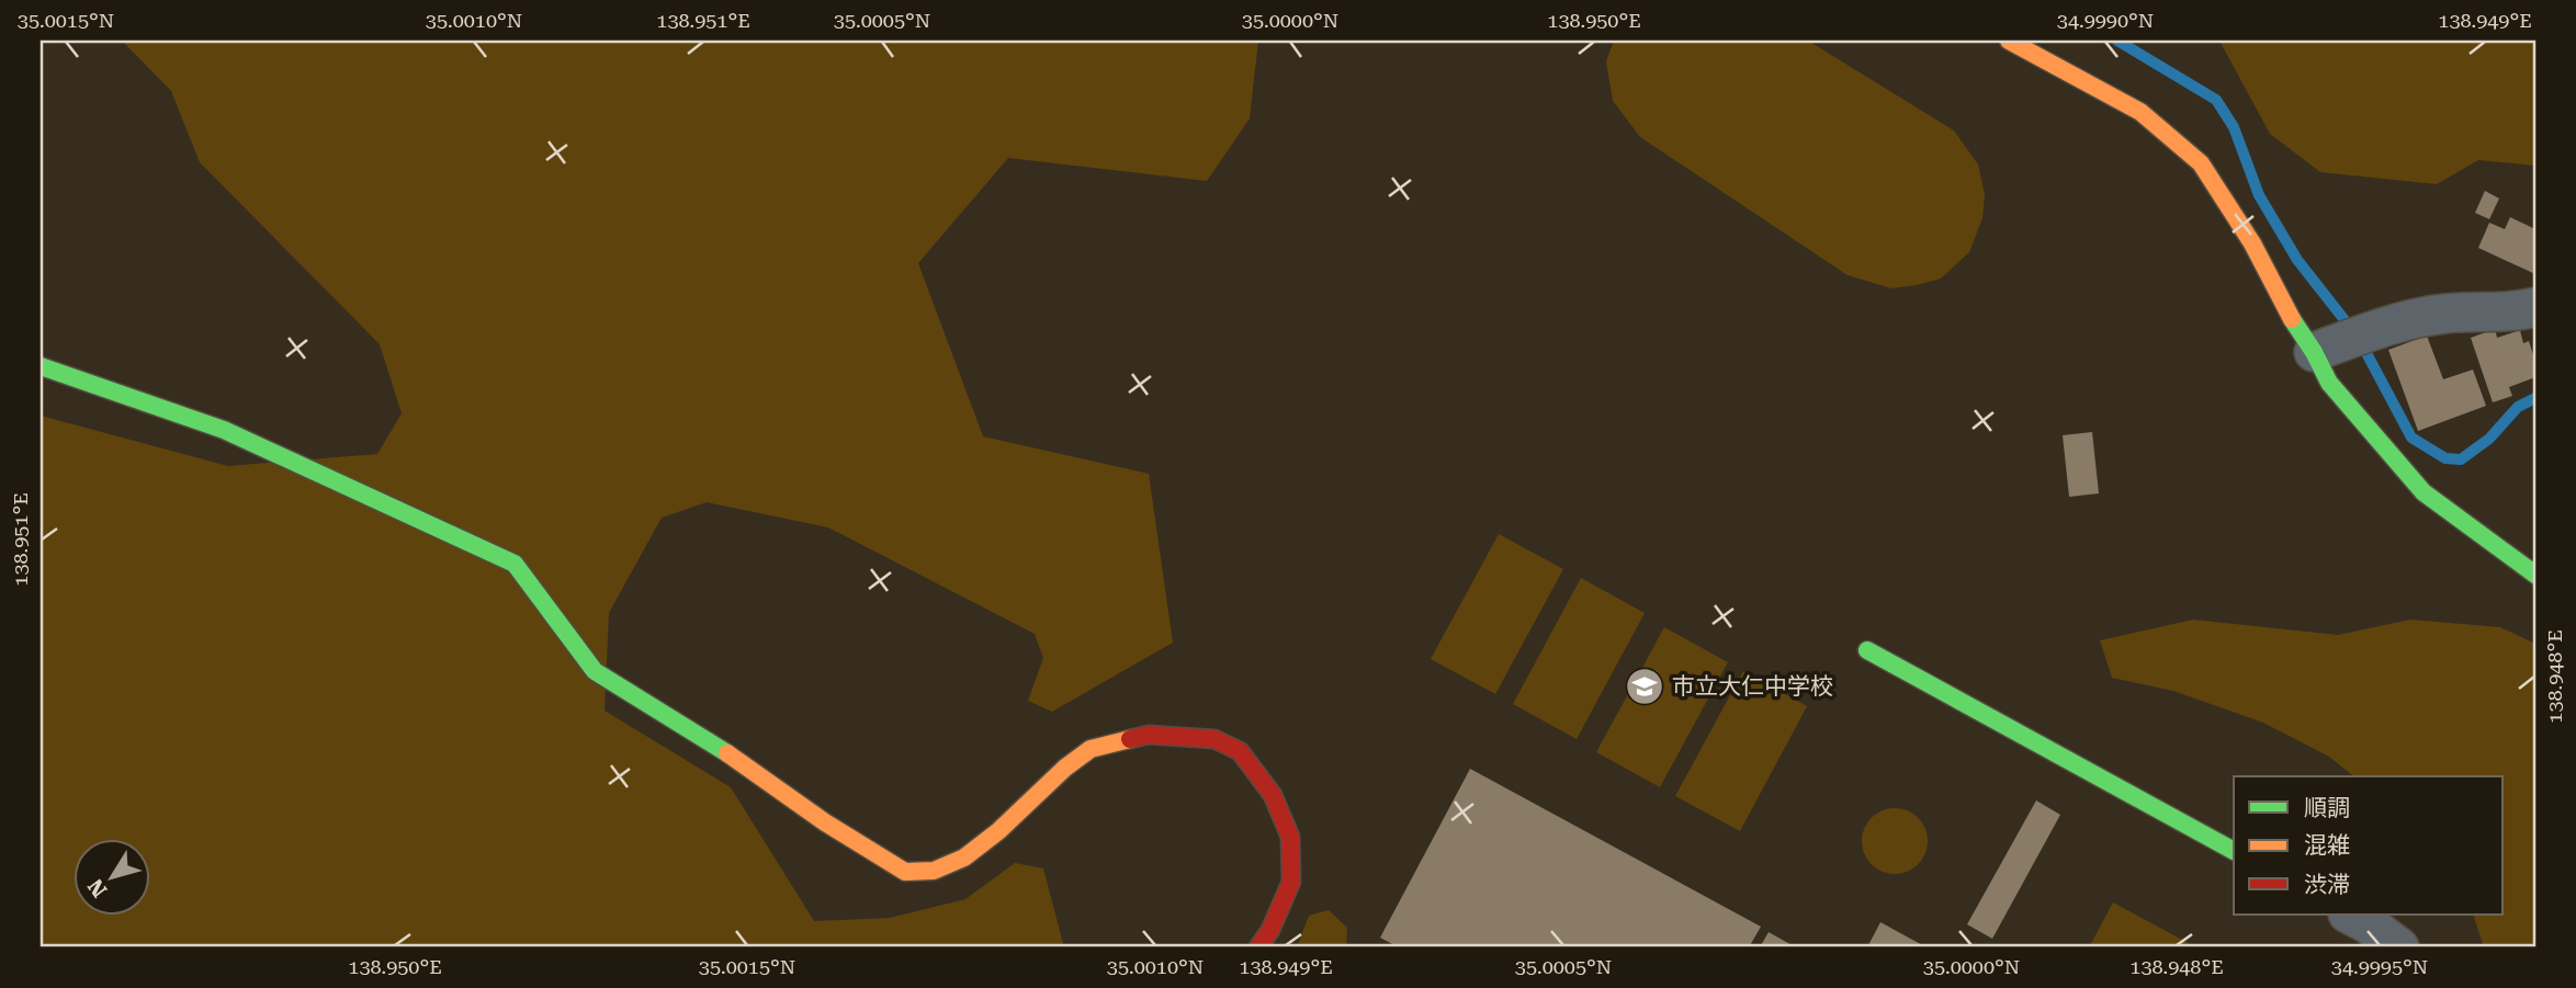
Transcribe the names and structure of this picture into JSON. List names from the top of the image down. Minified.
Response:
{"places":{"school or university":["市立大仁中学校"]},"legend":["順調","混雑","渋滞"],"north":"bottom left","coordinates":["35.0015°N","35.0010°N","138.951°E","35.0005°N","35.0000°N","138.950°E","34.9990°N","138.949°E","138.948°E","34.9995°N"]}
